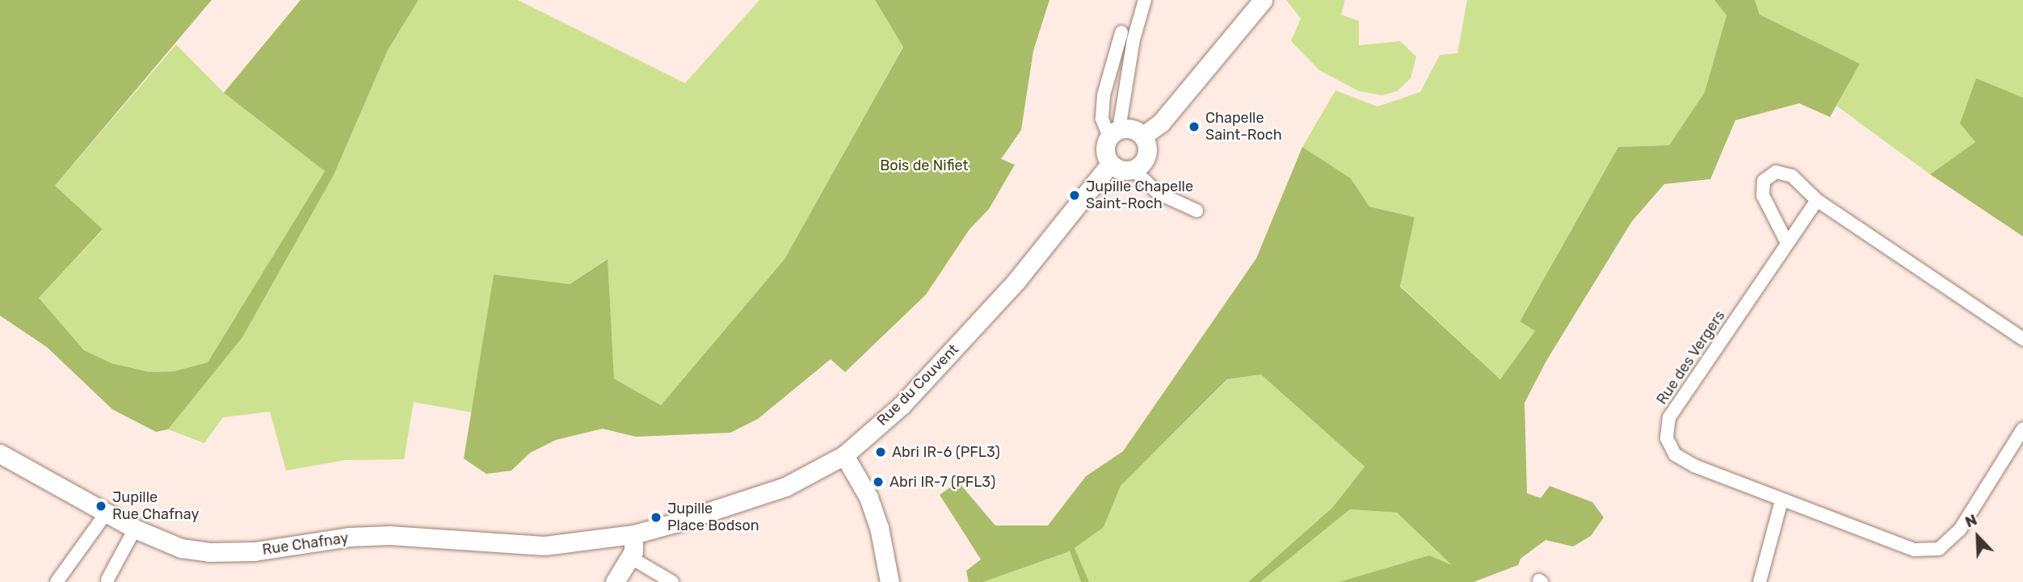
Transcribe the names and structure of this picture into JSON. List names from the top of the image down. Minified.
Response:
{"streets":{"street":["Rue des Vergers","Rue du Couvent","Rue Chafnay"]},"crossings":[["Rue du Couvent","Rue Chafnay"]],"parks":["Bois de Nifiet"],"places":["Chapelle Saint-Roch","Jupille Chapelle Saint-Roch","Abri IR-6 (PFL3)","Abri IR-7 (PFL3)","Jupille Rue Chafnay","Jupille Place Bodson"],"north":"top left"}
